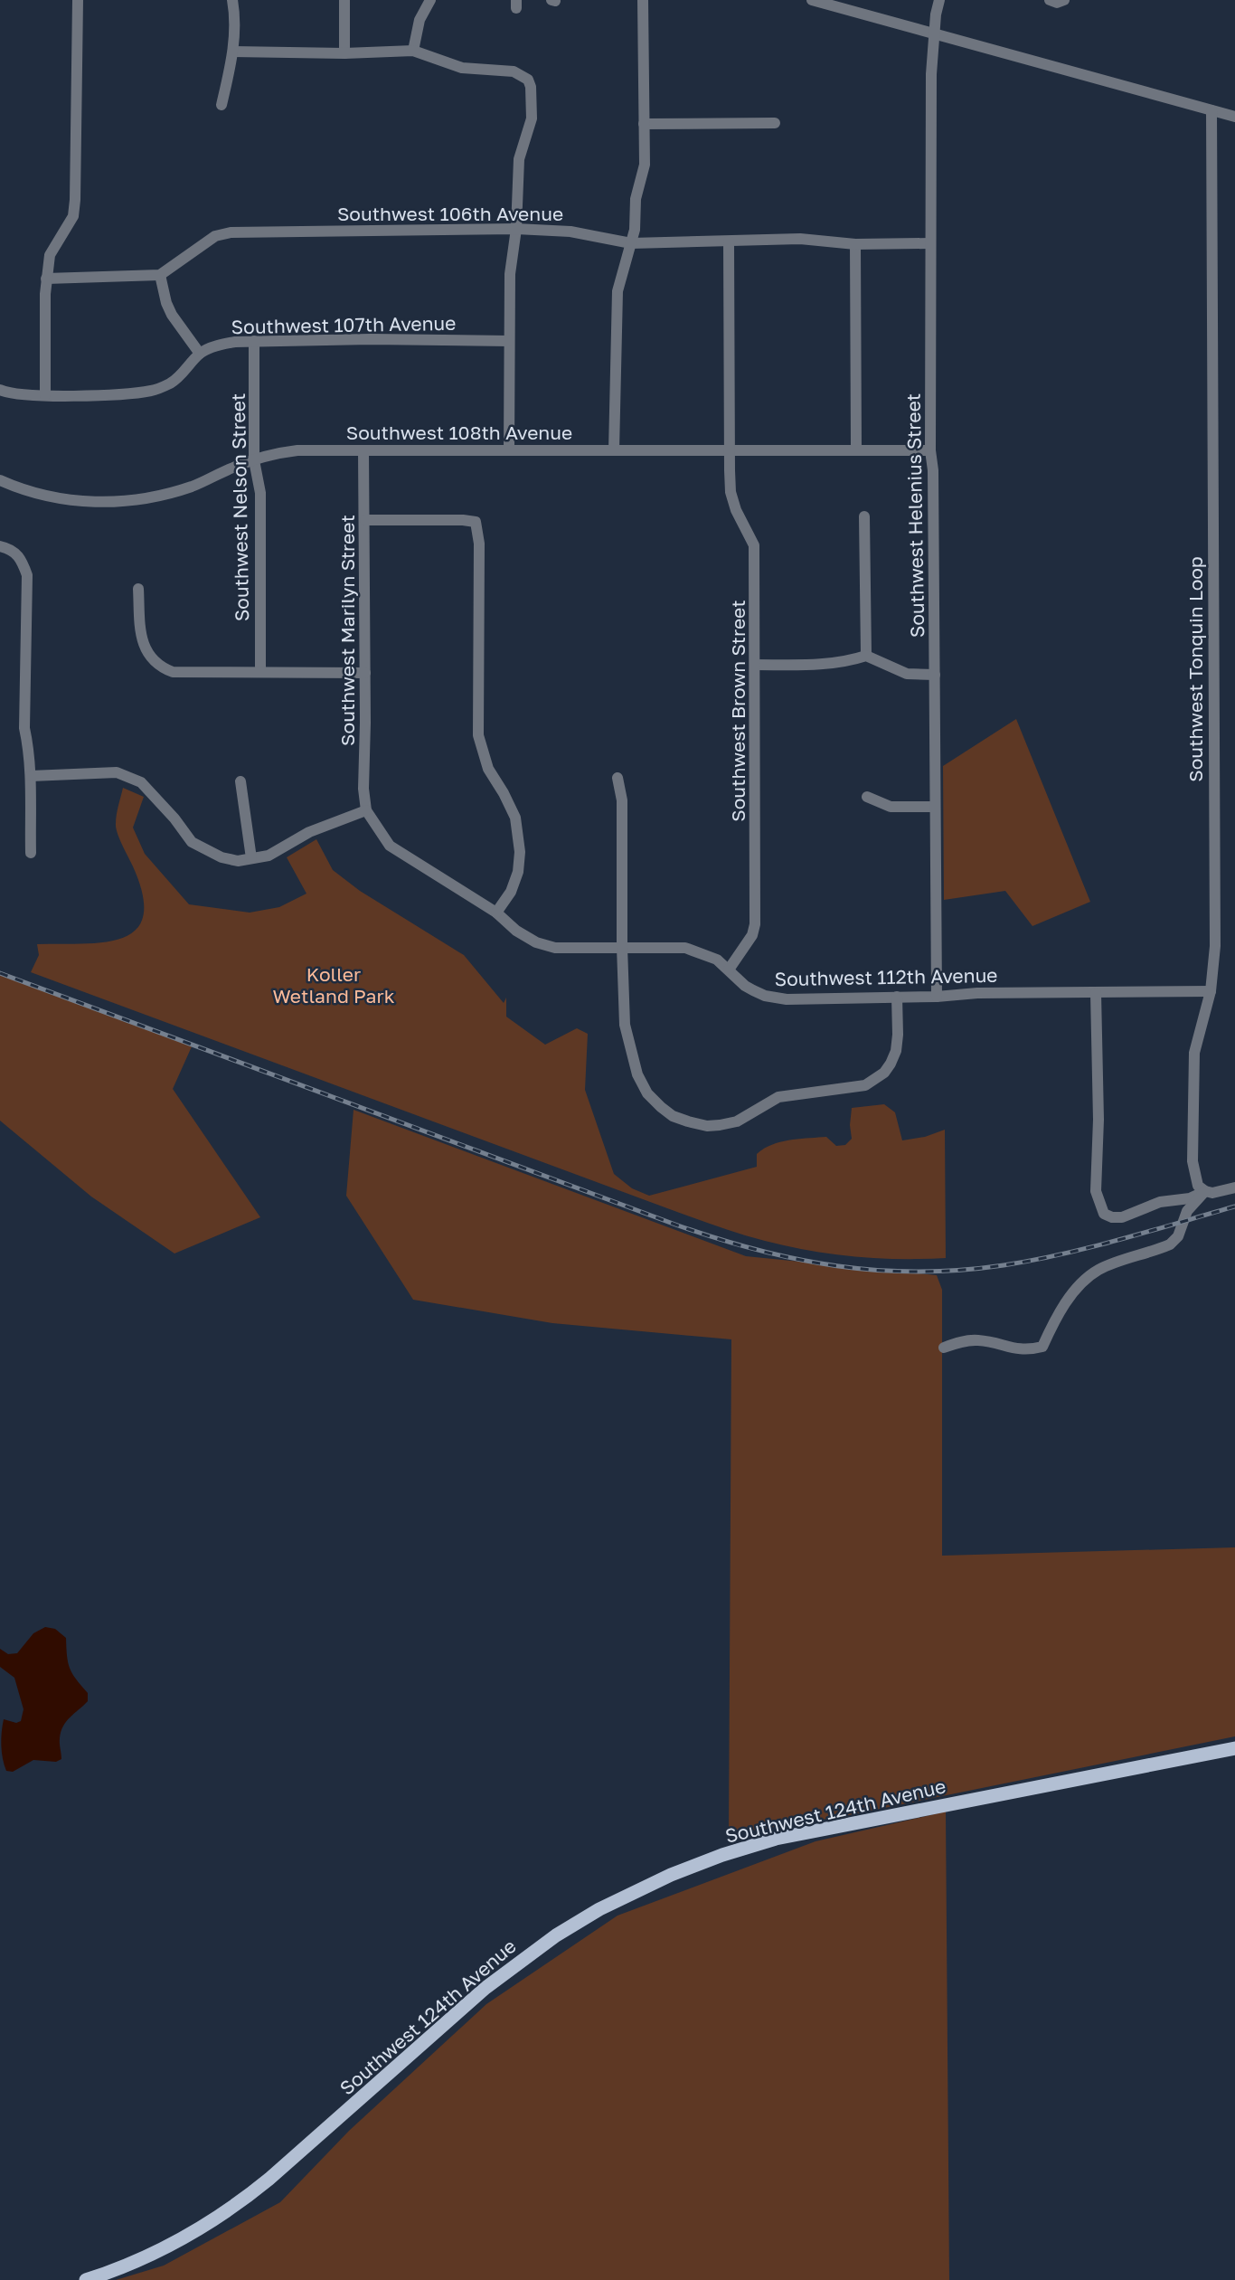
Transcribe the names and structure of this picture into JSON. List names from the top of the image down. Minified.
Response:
{"streets":{"main road":["Southwest 124th Avenue"],"street":["Southwest 106th Avenue","Southwest 107th Avenue","Southwest 108th Avenue","Southwest Nelson Street","Southwest Helenius Street","Southwest Marilyn Street","Southwest Tonquin Loop","Southwest Brown Street","Southwest 112th Avenue"]},"crossings":[["Southwest 106th Avenue","Southwest Helenius Street"],["Southwest 106th Avenue","Southwest Brown Street"],["Southwest 107th Avenue","Southwest Nelson Street"],["Southwest 108th Avenue","Southwest Nelson Street"],["Southwest 108th Avenue","Southwest Helenius Street"],["Southwest 108th Avenue","Southwest Marilyn Street"],["Southwest 108th Avenue","Southwest Brown Street"],["Southwest Helenius Street","Southwest 112th Avenue"],["Southwest Marilyn Street","Southwest 112th Avenue"],["Southwest Tonquin Loop","Southwest 112th Avenue"],["Southwest Brown Street","Southwest 112th Avenue"]],"parks":["Koller Wetland Park"]}
